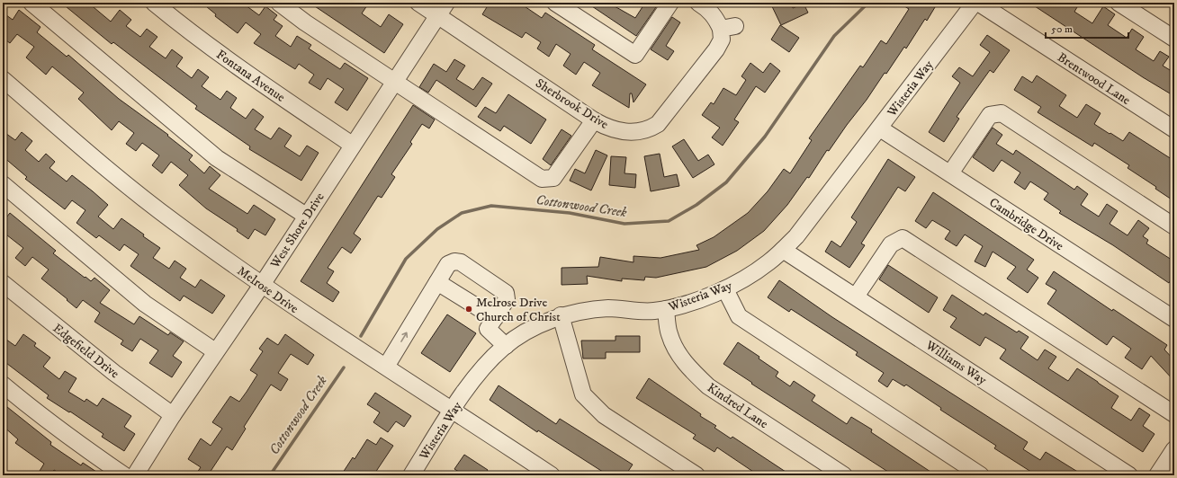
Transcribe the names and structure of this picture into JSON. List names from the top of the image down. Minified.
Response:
{"streets":{"street":["Fontana Avenue","Brentwood Lane","Wisteria Way","Sherbrook Drive","Cambridge Drive","West Shore Drive","Melrose Drive","Edgefield Drive","Williams Way","Kindred Lane"]},"crossings":[["Fontana Avenue","West Shore Drive"],["Wisteria Way","Cambridge Drive"],["Wisteria Way","Melrose Drive"],["Wisteria Way","Williams Way"],["Wisteria Way","Kindred Lane"],["Sherbrook Drive","West Shore Drive"],["West Shore Drive","Melrose Drive"],["West Shore Drive","Edgefield Drive"]],"water":["Cottonwood Creek"],"places":["Melrose Drive Church of Christ"],"scale_bar":"50 m"}
